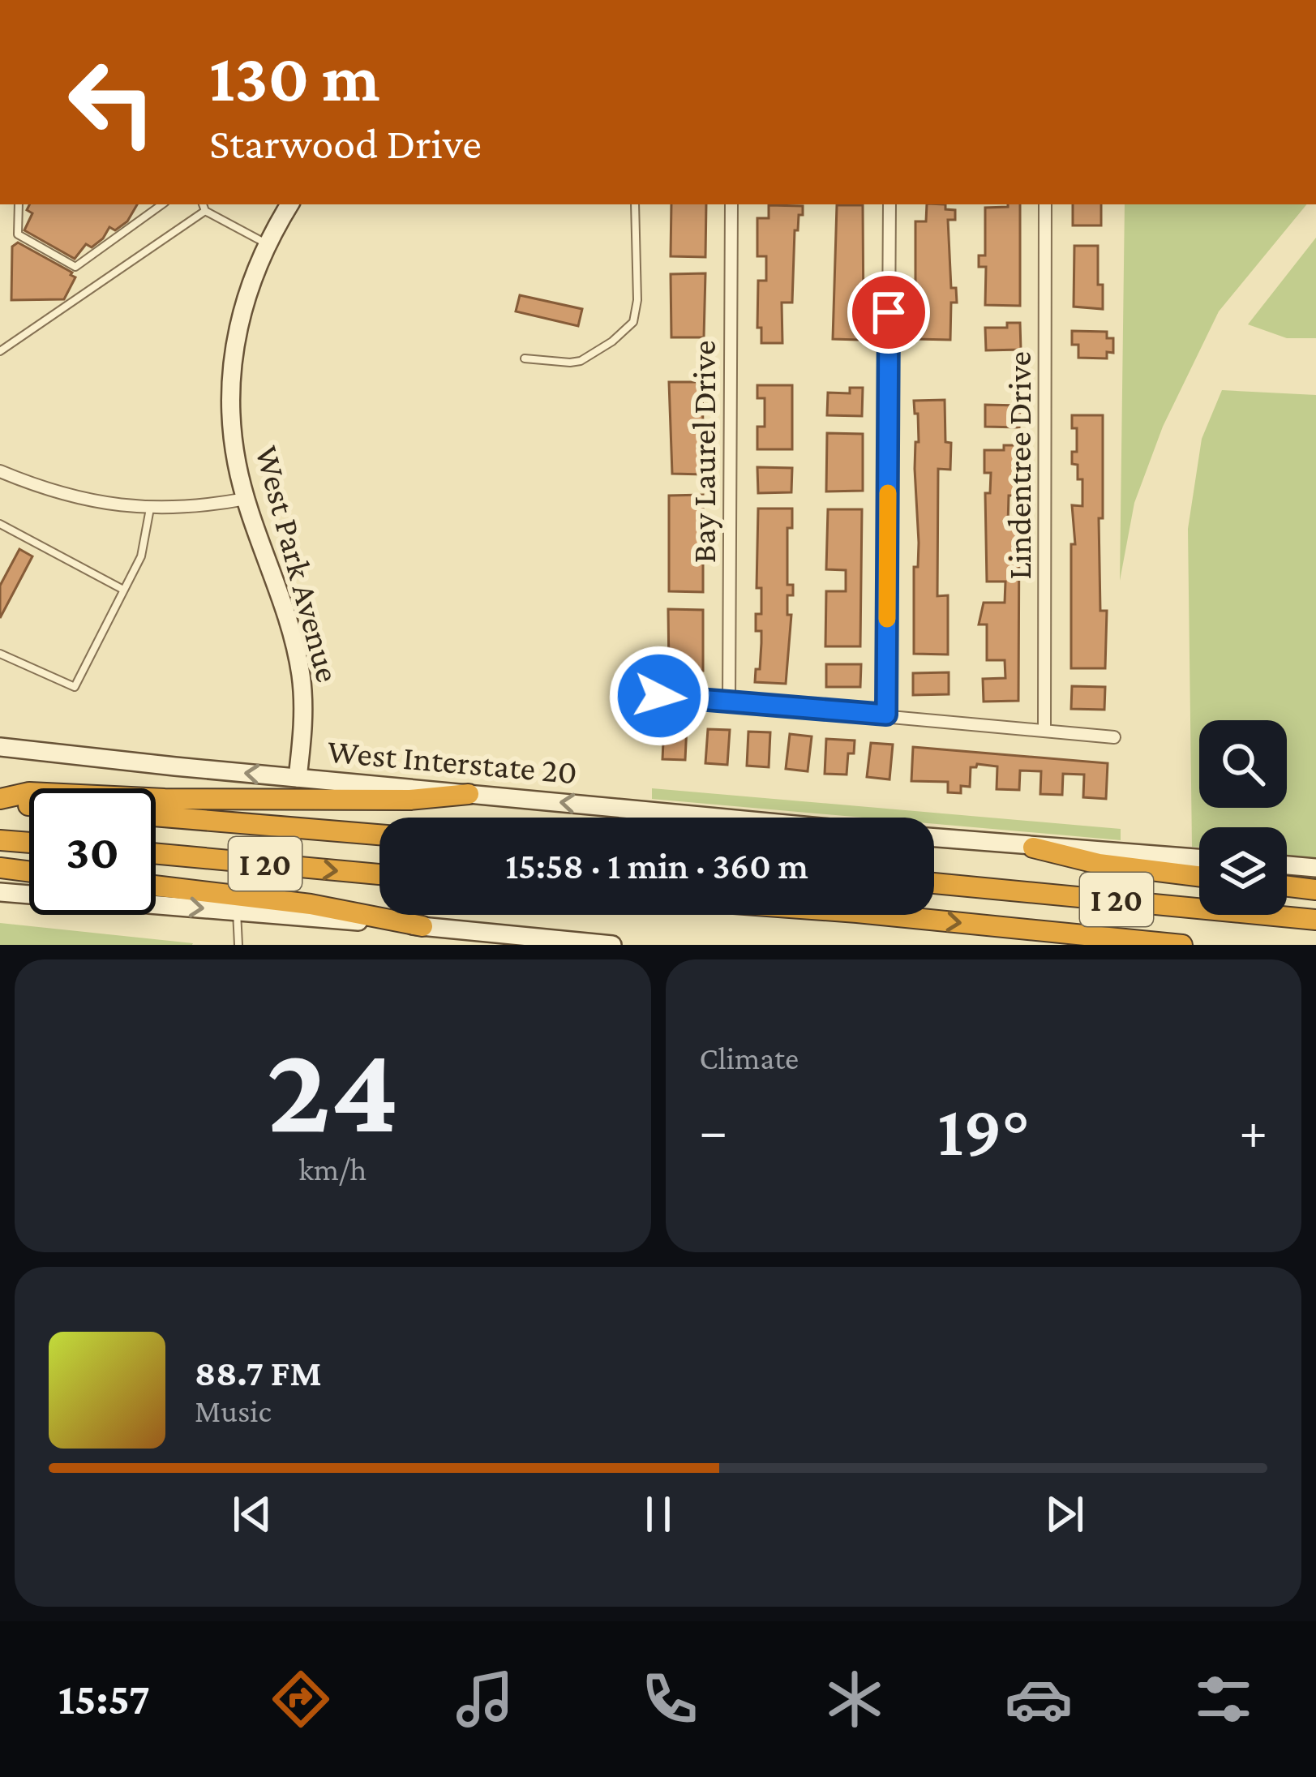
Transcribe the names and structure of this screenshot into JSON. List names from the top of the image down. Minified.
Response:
{"streets":{"highway":["I 20"],"main road":["West Park Avenue","West Interstate 20"],"street":["Bay Laurel Drive","Lindentree Drive"]},"crossings":[["West Park Avenue","West Interstate 20"]],"page":{"turn":["130 m","Starwood Drive"],"limit":"30","trip":"15:58 · 1 min · 360 m","tile":[["24","km/h"],"Climate"],"heat":["−","19°","+"],"song":["88.7 FM","Music"],"tabs":"15:57"}}
